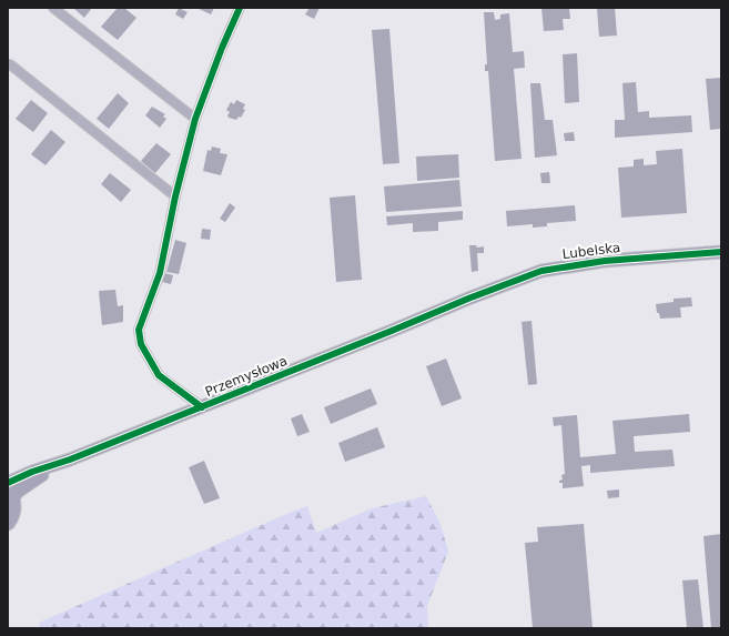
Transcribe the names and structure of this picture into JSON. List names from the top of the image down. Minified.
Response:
{"streets":{"street":["Lubelska","Przemysłowa"]},"crossings":[["Lubelska","Przemysłowa"]]}
